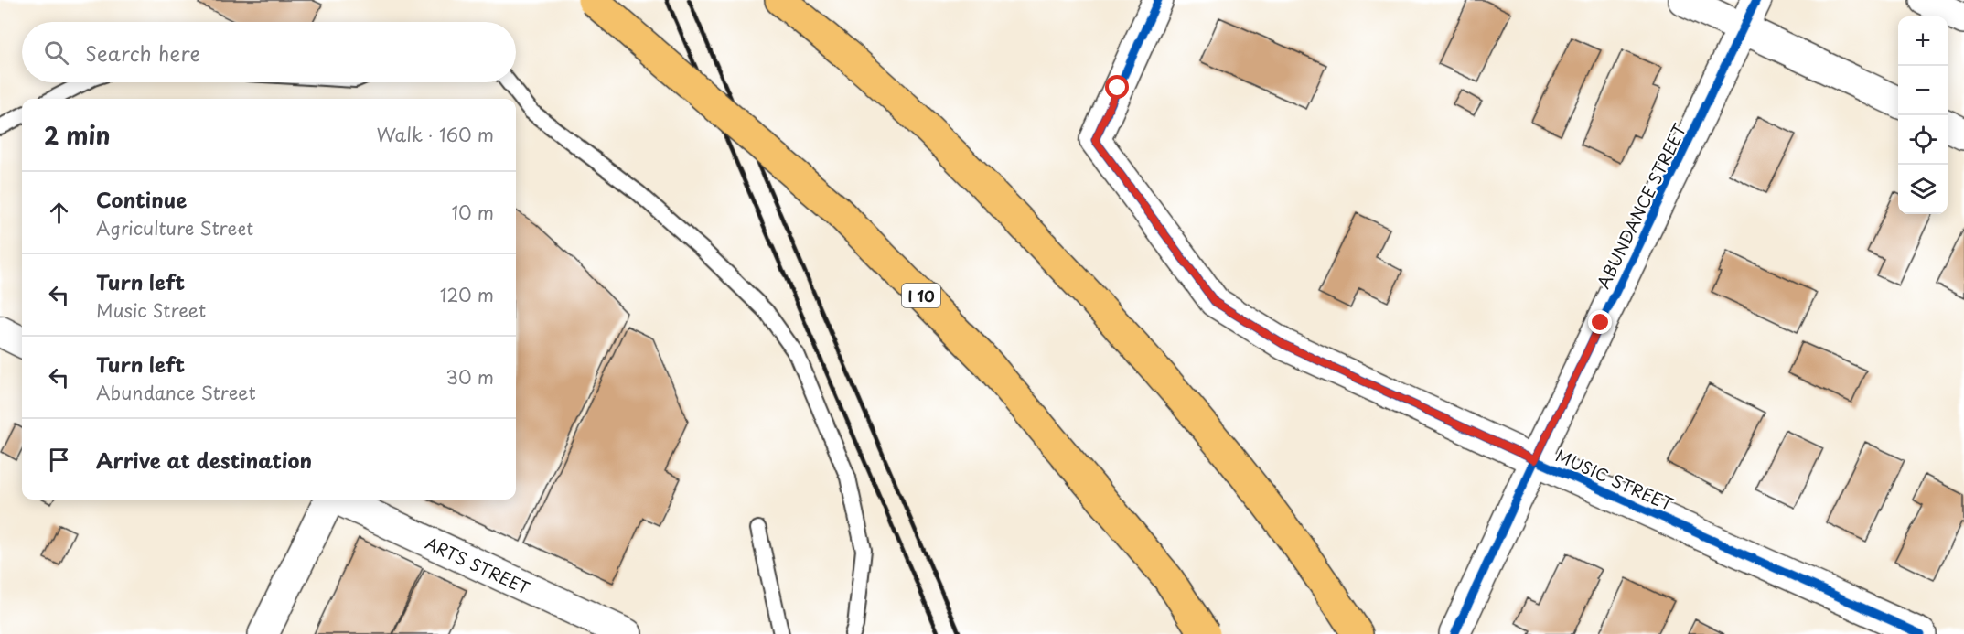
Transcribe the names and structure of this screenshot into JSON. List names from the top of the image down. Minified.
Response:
{"streets":{"highway":["I 10"],"street":["ABUNDANCE STREET","MUSIC STREET","ARTS STREET"]},"crossings":[["ABUNDANCE STREET","MUSIC STREET"]],"page":{"map_buttons":["+","−"],"search":"Search here","heading":["2 min","Walk · 160 m"],"list":[["Continue","Agriculture Street","10 m"],["Turn left","Music Street","120 m"],["Turn left","Abundance Street","30 m"],"Arrive at destination"]}}
